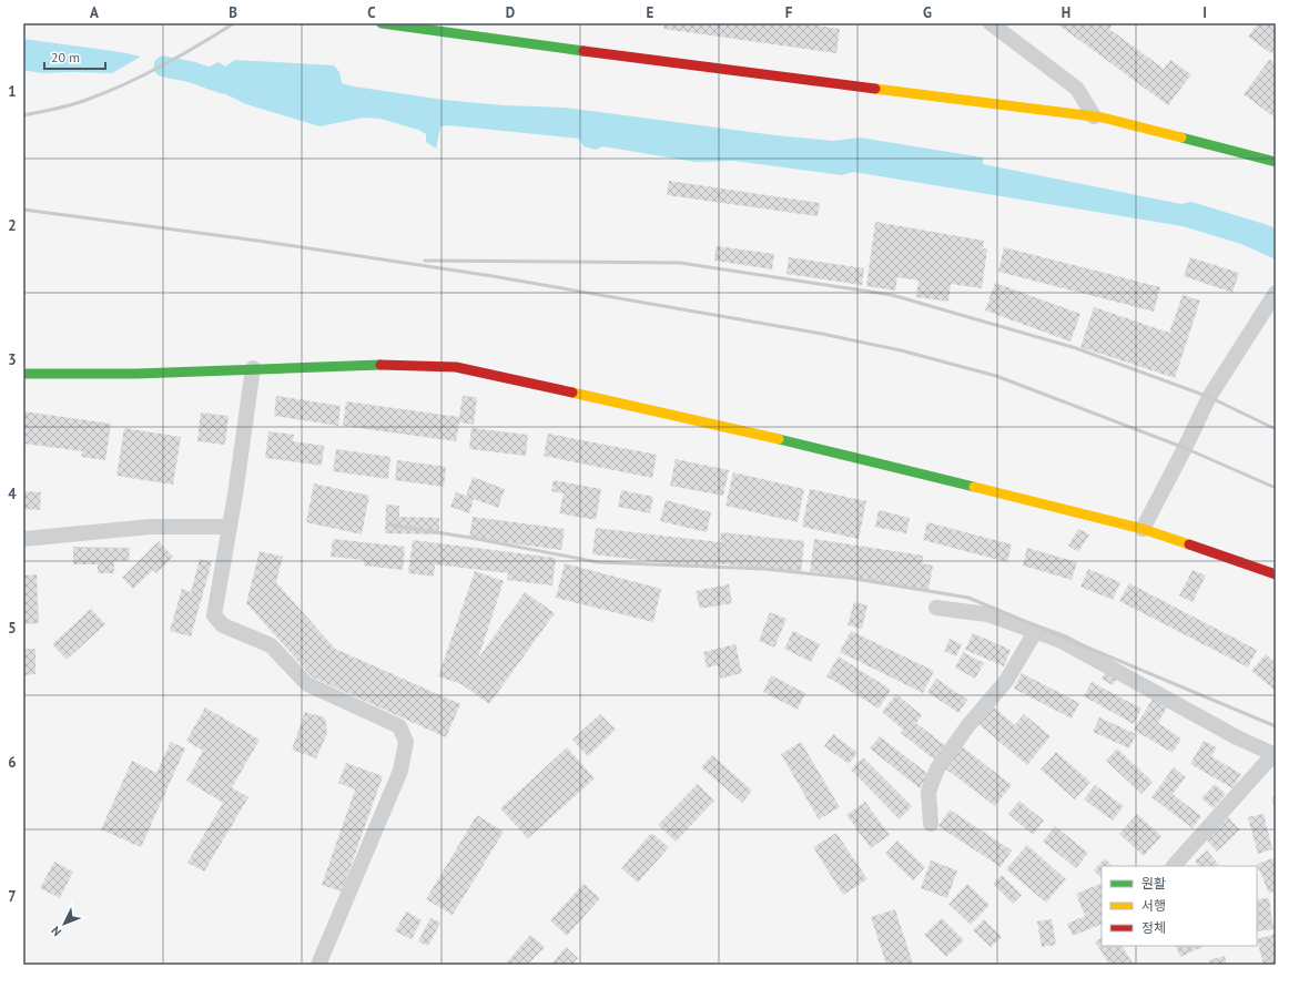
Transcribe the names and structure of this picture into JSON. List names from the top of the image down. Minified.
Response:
{"legend":["원활","서행","정체"],"scale_bar":"20 m","north":"bottom left","grid":{"columns":["A","B","C","D","E","F","G","H","I"],"rows":["1","2","3","4","5","6","7"]}}
